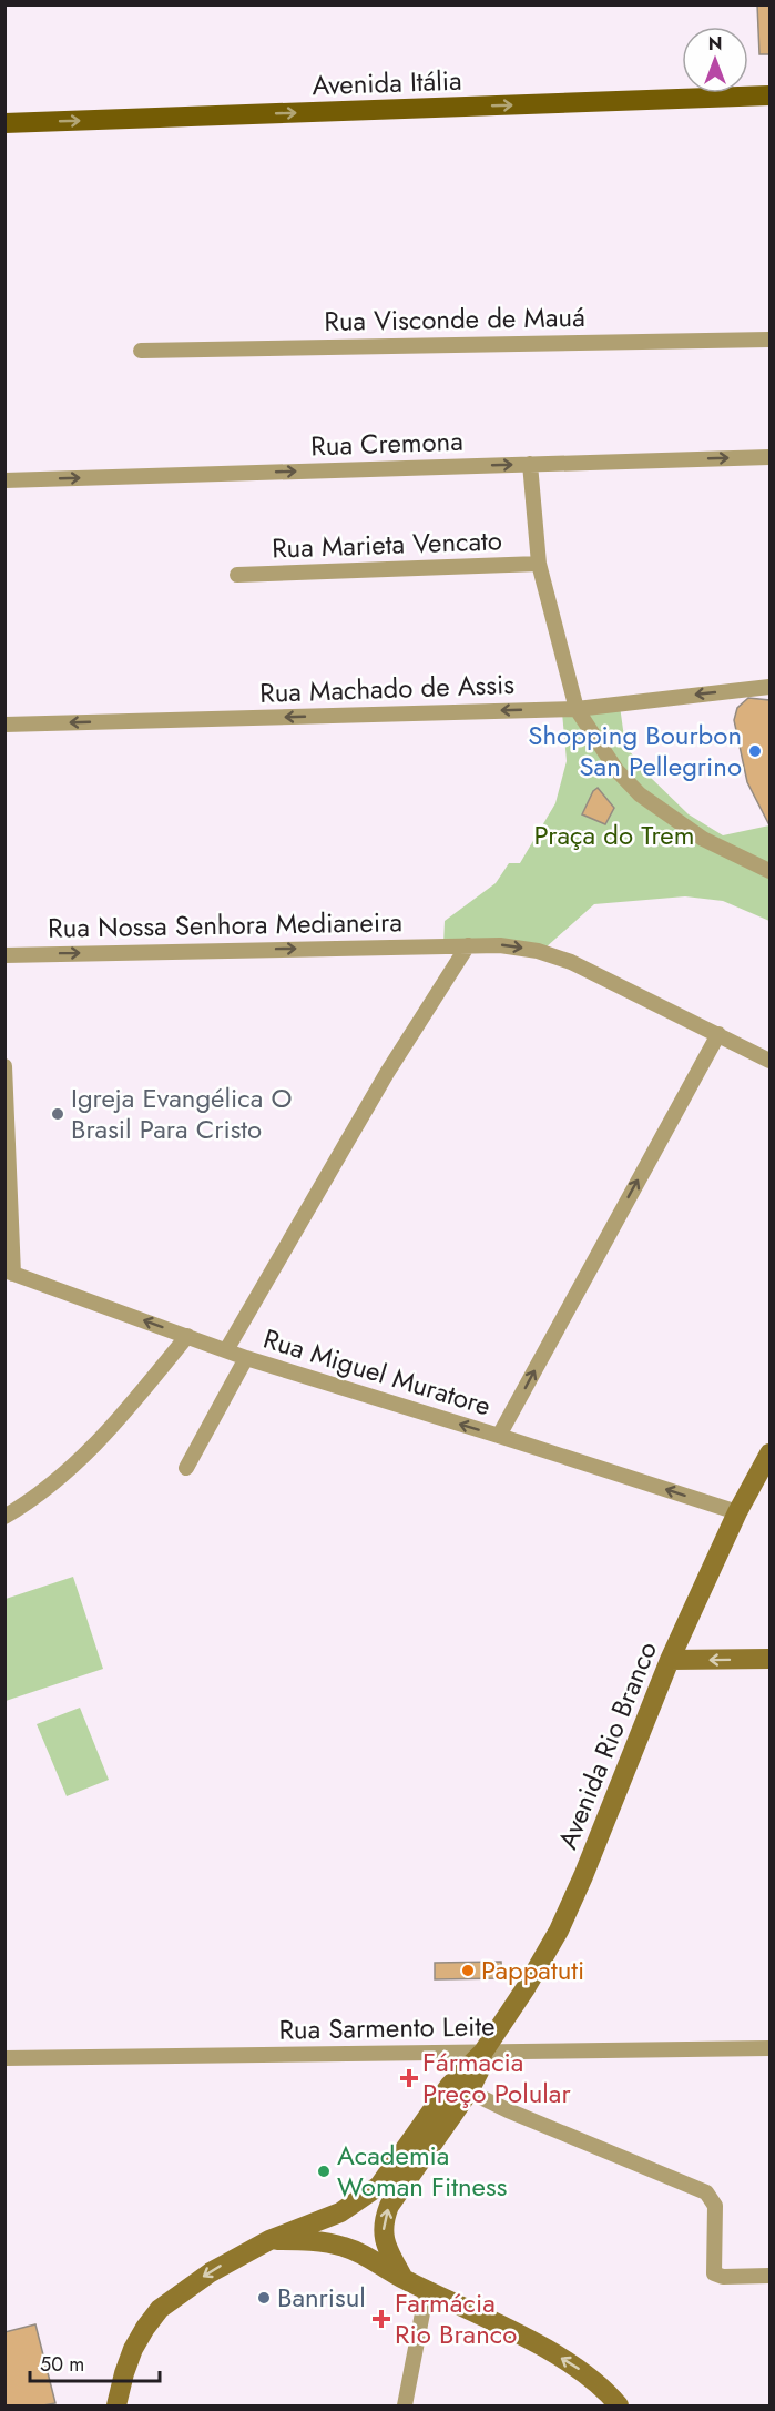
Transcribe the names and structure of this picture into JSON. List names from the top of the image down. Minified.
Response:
{"streets":{"main road":["Avenida Itália","Avenida Rio Branco"],"street":["Rua Visconde de Mauá","Rua Cremona","Rua Marieta Vencato","Rua Machado de Assis","Rua Nossa Senhora Medianeira","Rua Miguel Muratore","Rua Sarmento Leite"]},"crossings":[["Rua Miguel Muratore","Avenida Rio Branco"],["Avenida Rio Branco","Rua Sarmento Leite"]],"one_way":["Avenida Itália","Rua Cremona","Rua Machado de Assis","Rua Nossa Senhora Medianeira","Rua Miguel Muratore"],"parks":["Praça do Trem"],"places":{"other":["Shopping Bourbon San Pellegrino","Igreja Evangélica O Brasil Para Cristo","Pappatuti","Academia Woman Fitness","Banrisul"],"health":["Fármacia Preço Polular","Farmácia Rio Branco"]},"scale_bar":"50 m","north":"top"}
